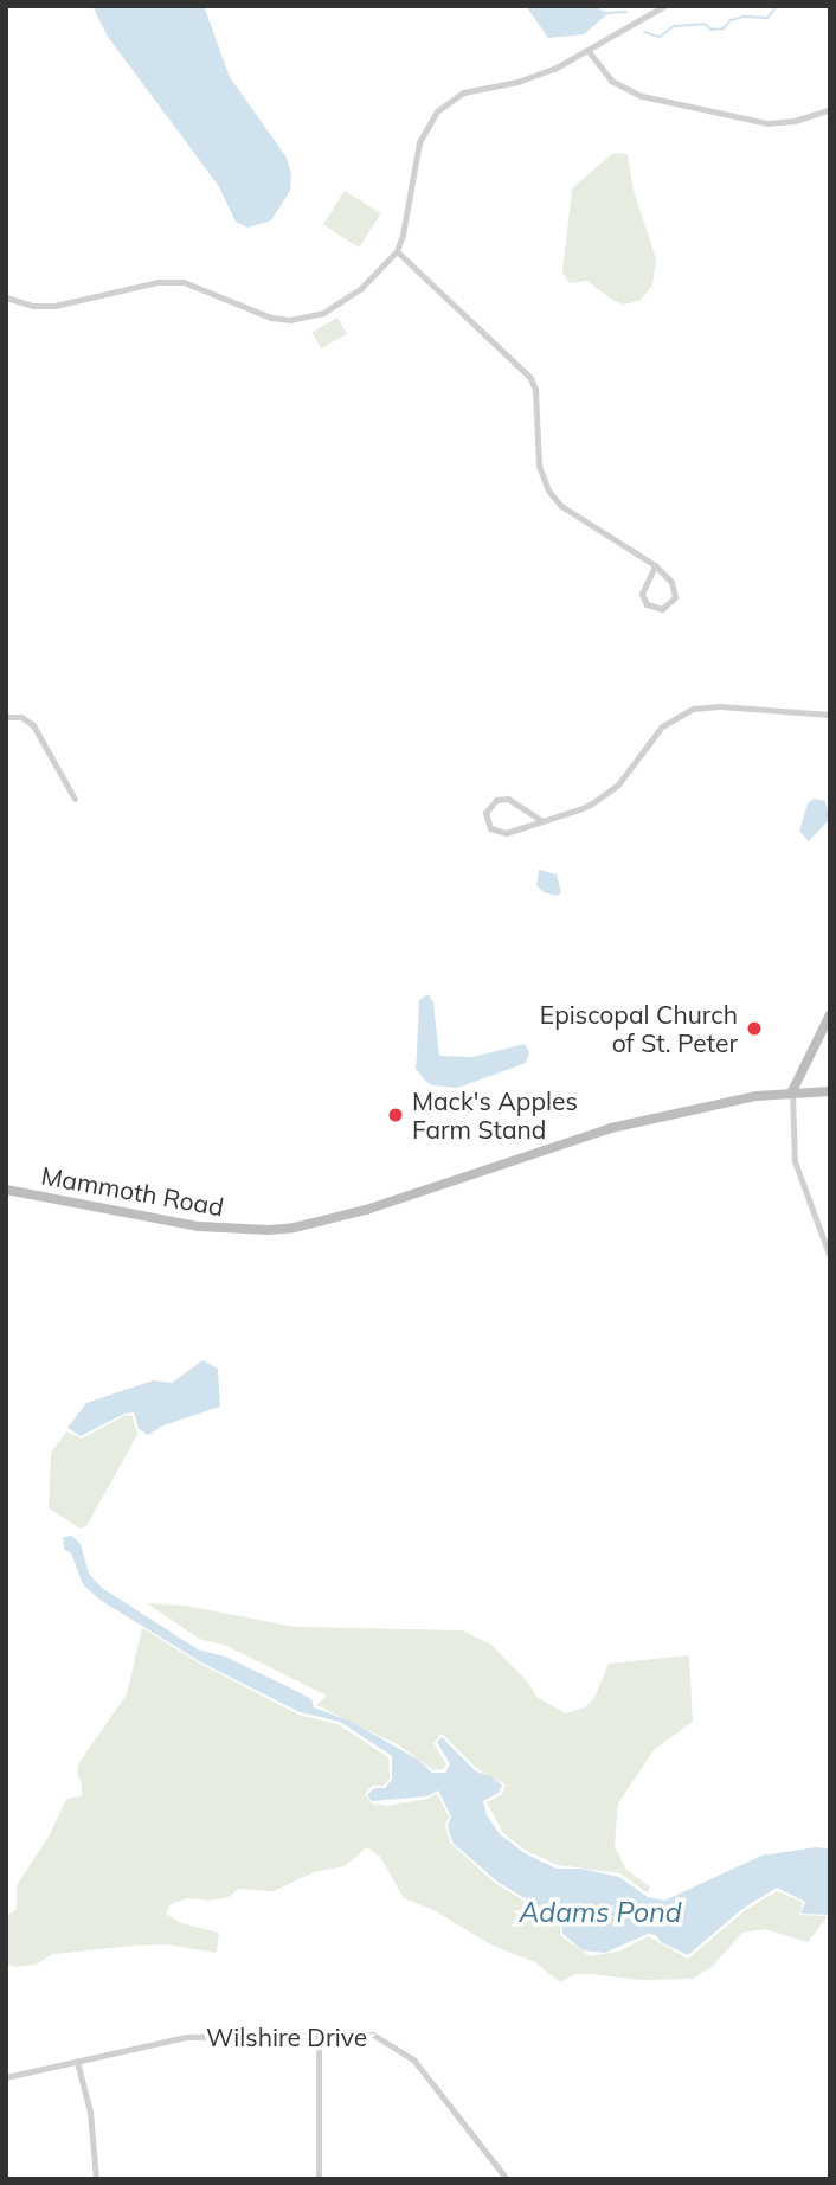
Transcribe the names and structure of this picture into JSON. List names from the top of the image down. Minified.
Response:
{"streets":{"main road":["Mammoth Road"],"street":["Wilshire Drive"]},"water":["Adams Pond"],"places":["Episcopal Church of St. Peter","Mack's Apples Farm Stand"]}
